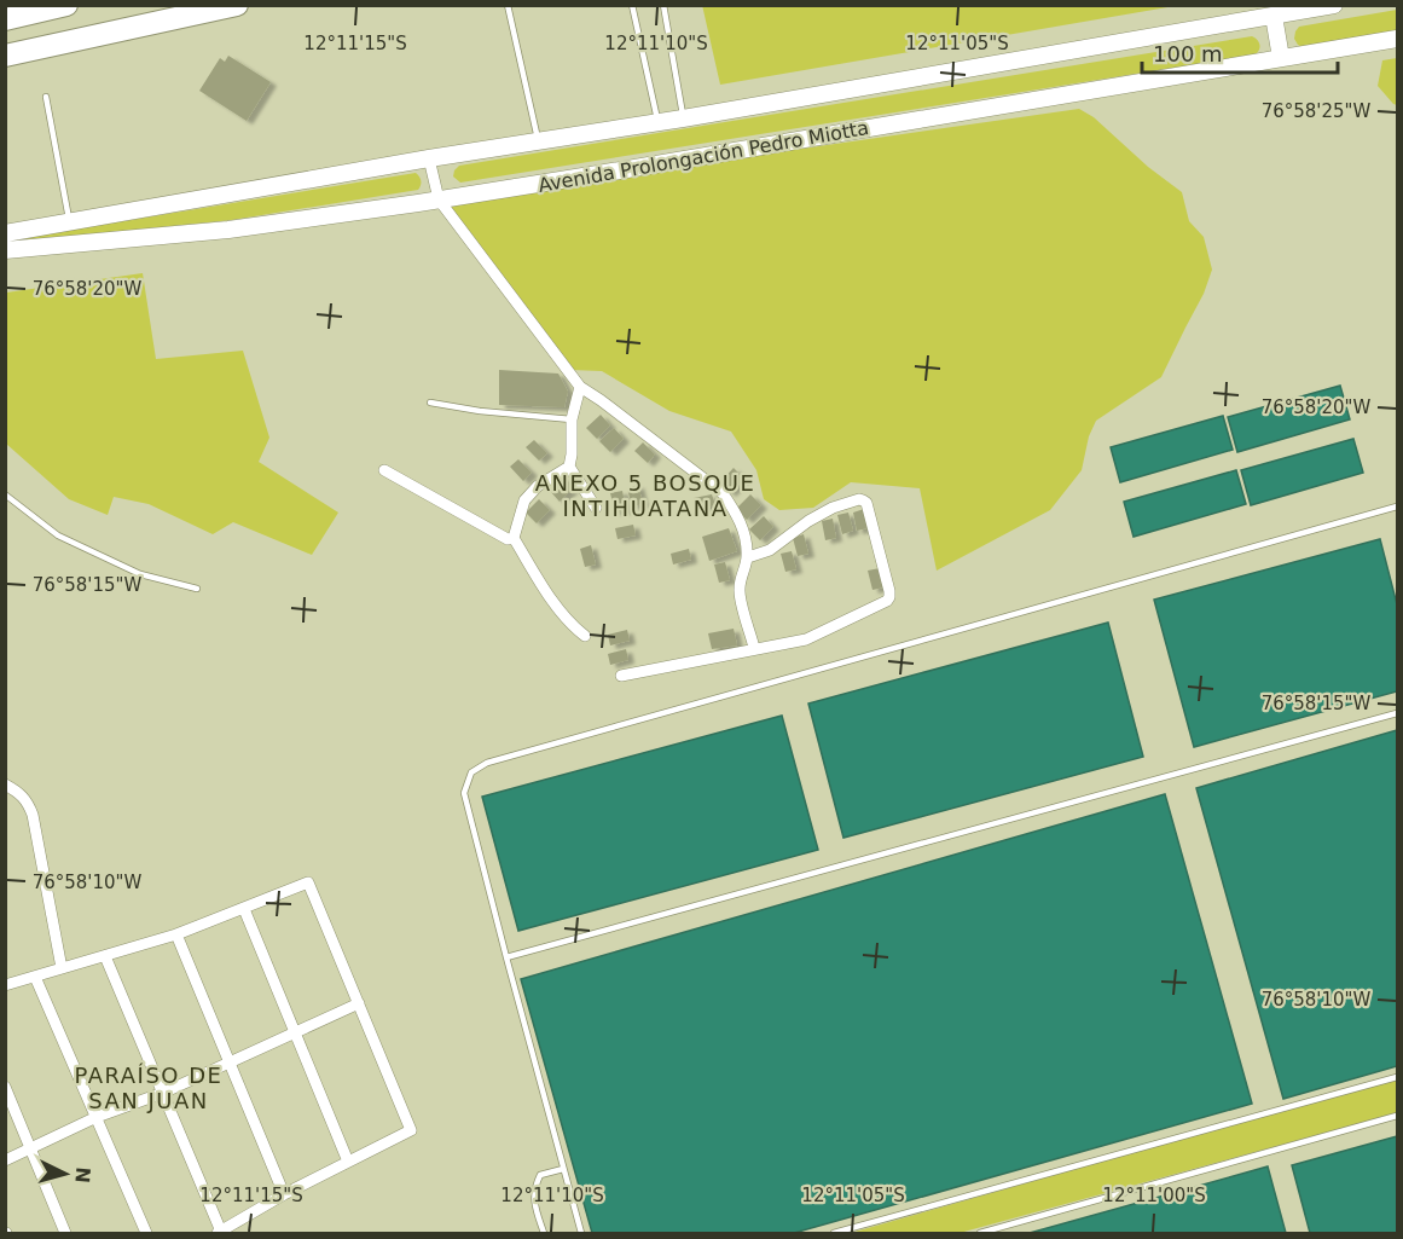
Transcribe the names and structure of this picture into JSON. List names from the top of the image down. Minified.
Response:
{"streets":{"main road":["Avenida Prolongación Pedro Miotta"]},"districts":["ANEXO 5 BOSQUE INTIHUATANA","PARAÍSO DE SAN JUAN"],"scale_bar":"100 m","north":"right","coordinates":["12°11'15\"S","12°11'10\"S","12°11'05\"S","76°58'25\"W","76°58'20\"W","76°58'15\"W","76°58'10\"W","12°11'00\"S"]}
